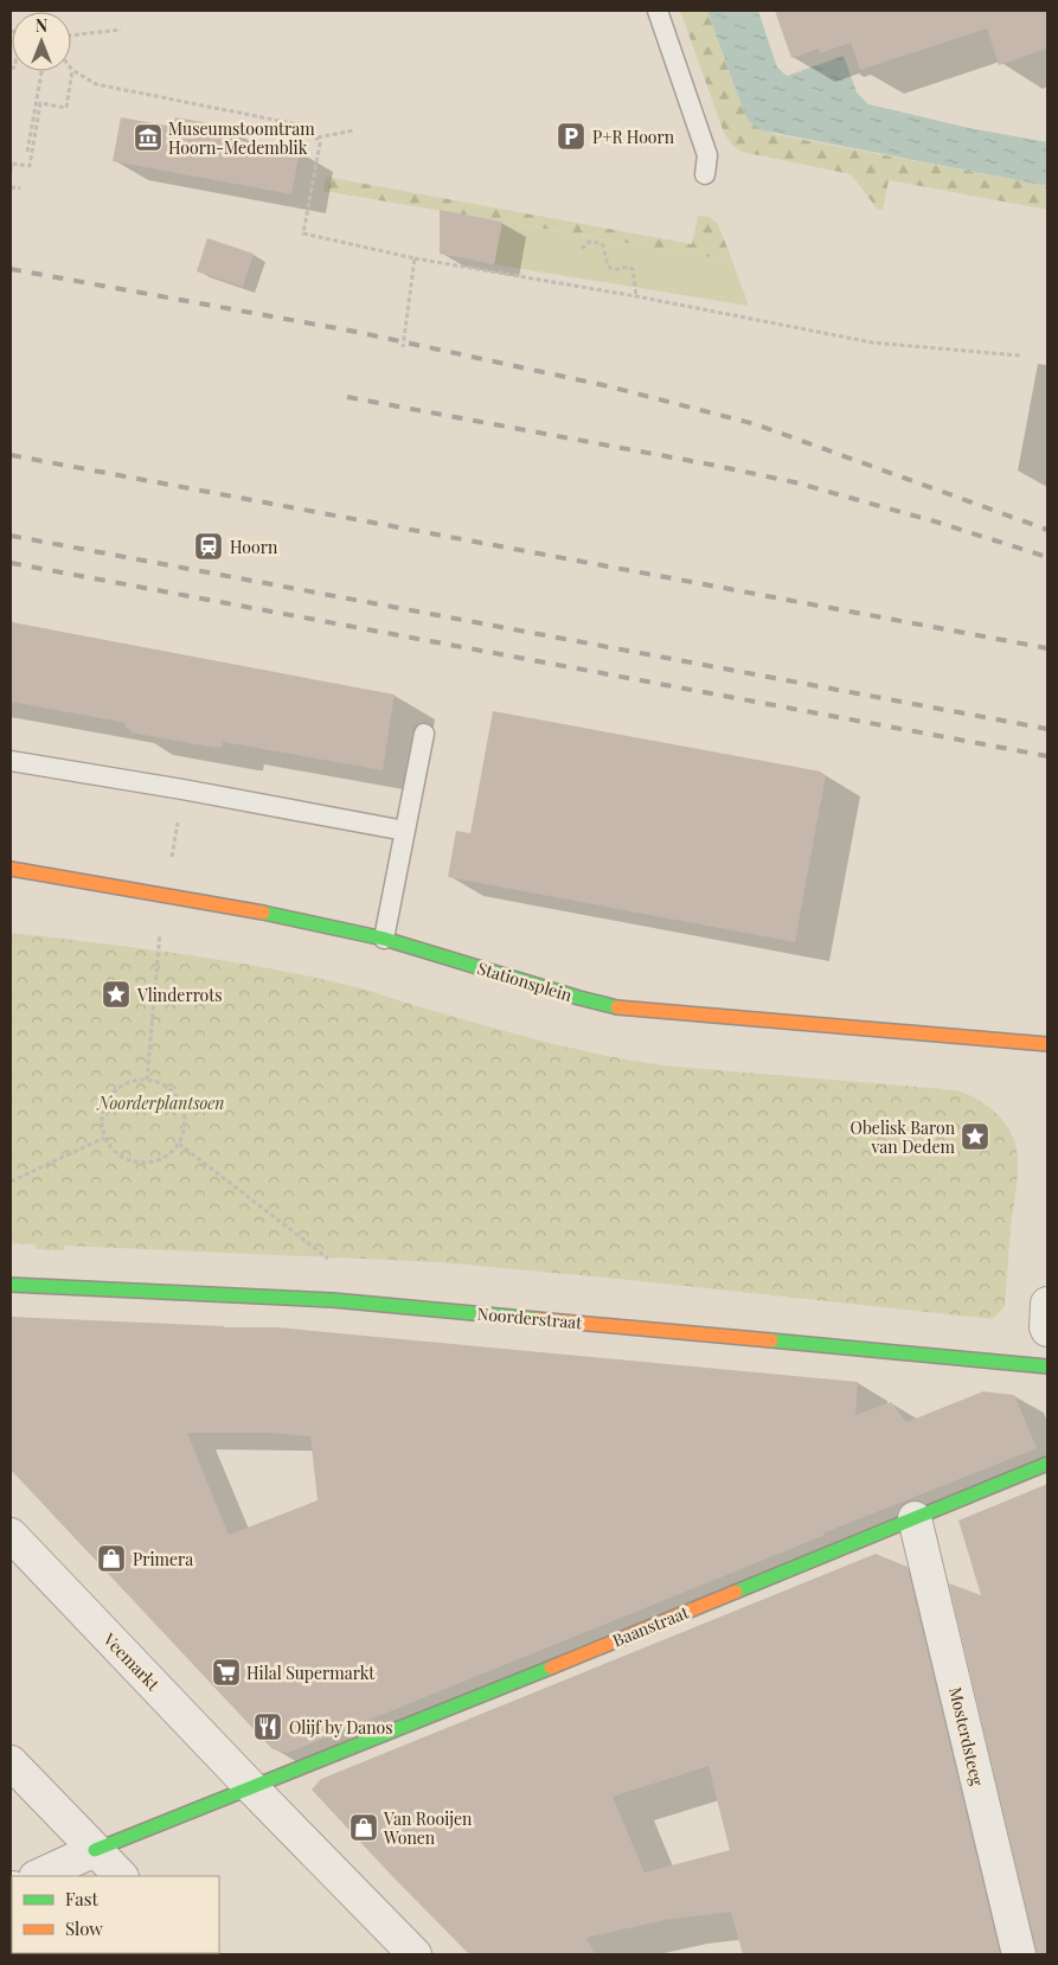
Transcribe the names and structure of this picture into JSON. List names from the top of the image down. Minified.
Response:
{"streets":{"street":["Stationsplein","Noorderstraat","Baanstraat","Veemarkt","Mosterdsteeg"]},"crossings":[["Baanstraat","Veemarkt"],["Baanstraat","Mosterdsteeg"]],"parks":["Noorderplantsoen"],"places":{"parking":["P+R Hoorn"],"museum":["Museumstoomtram Hoorn-Medemblik"],"station":["Hoorn"],"place":["Vlinderrots","Obelisk Baron van Dedem"],"shop":["Primera","Van Rooijen Wonen"],"supermarket":["Hilal Supermarkt"],"restaurant":["Olijf by Danos"]},"legend":["Fast","Slow"],"north":"top"}
